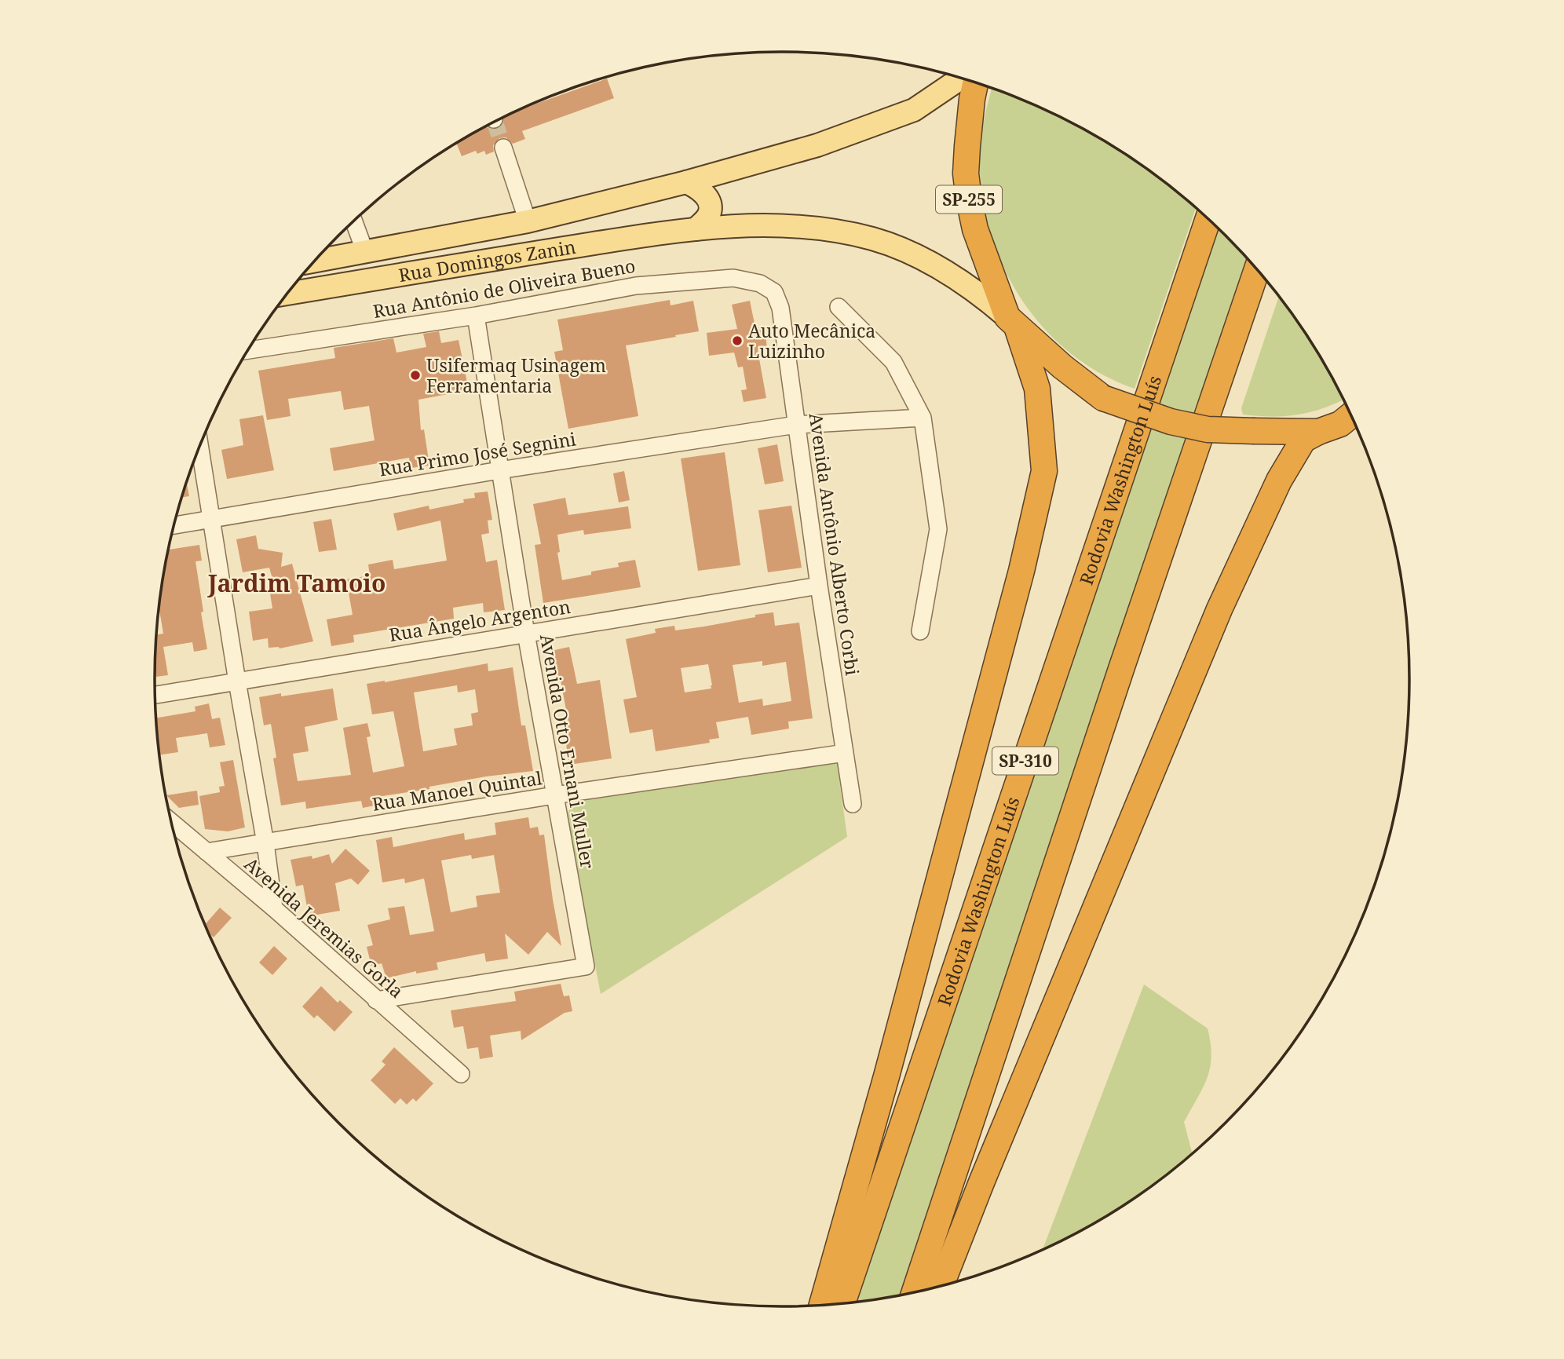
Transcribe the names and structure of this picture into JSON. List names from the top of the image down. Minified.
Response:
{"streets":{"highway":["SP-255","Rodovia Washington Luís","SP-310"],"main road":["Rua Domingos Zanin"],"street":["Rua Antônio de Oliveira Bueno","Rua Primo José Segnini","Avenida Antônio Alberto Corbi","Rua Ângelo Argenton","Avenida Otto Ernani Muller","Rua Manoel Quintal","Avenida Jeremias Gorla"]},"crossings":[["SP-255","Rua Domingos Zanin"],["Rua Antônio de Oliveira Bueno","Avenida Antônio Alberto Corbi"],["Rua Antônio de Oliveira Bueno","Avenida Otto Ernani Muller"],["Rua Primo José Segnini","Avenida Antônio Alberto Corbi"],["Rua Primo José Segnini","Avenida Otto Ernani Muller"],["Avenida Antônio Alberto Corbi","Rua Ângelo Argenton"],["Avenida Antônio Alberto Corbi","Rua Manoel Quintal"],["Rua Ângelo Argenton","Avenida Otto Ernani Muller"],["Avenida Otto Ernani Muller","Rua Manoel Quintal"],["Avenida Otto Ernani Muller","Avenida Jeremias Gorla"],["Rua Manoel Quintal","Avenida Jeremias Gorla"]],"districts":["Jardim Tamoio"],"places":["Auto Mecânica Luizinho","Usifermaq Usinagem Ferramentaria"]}
